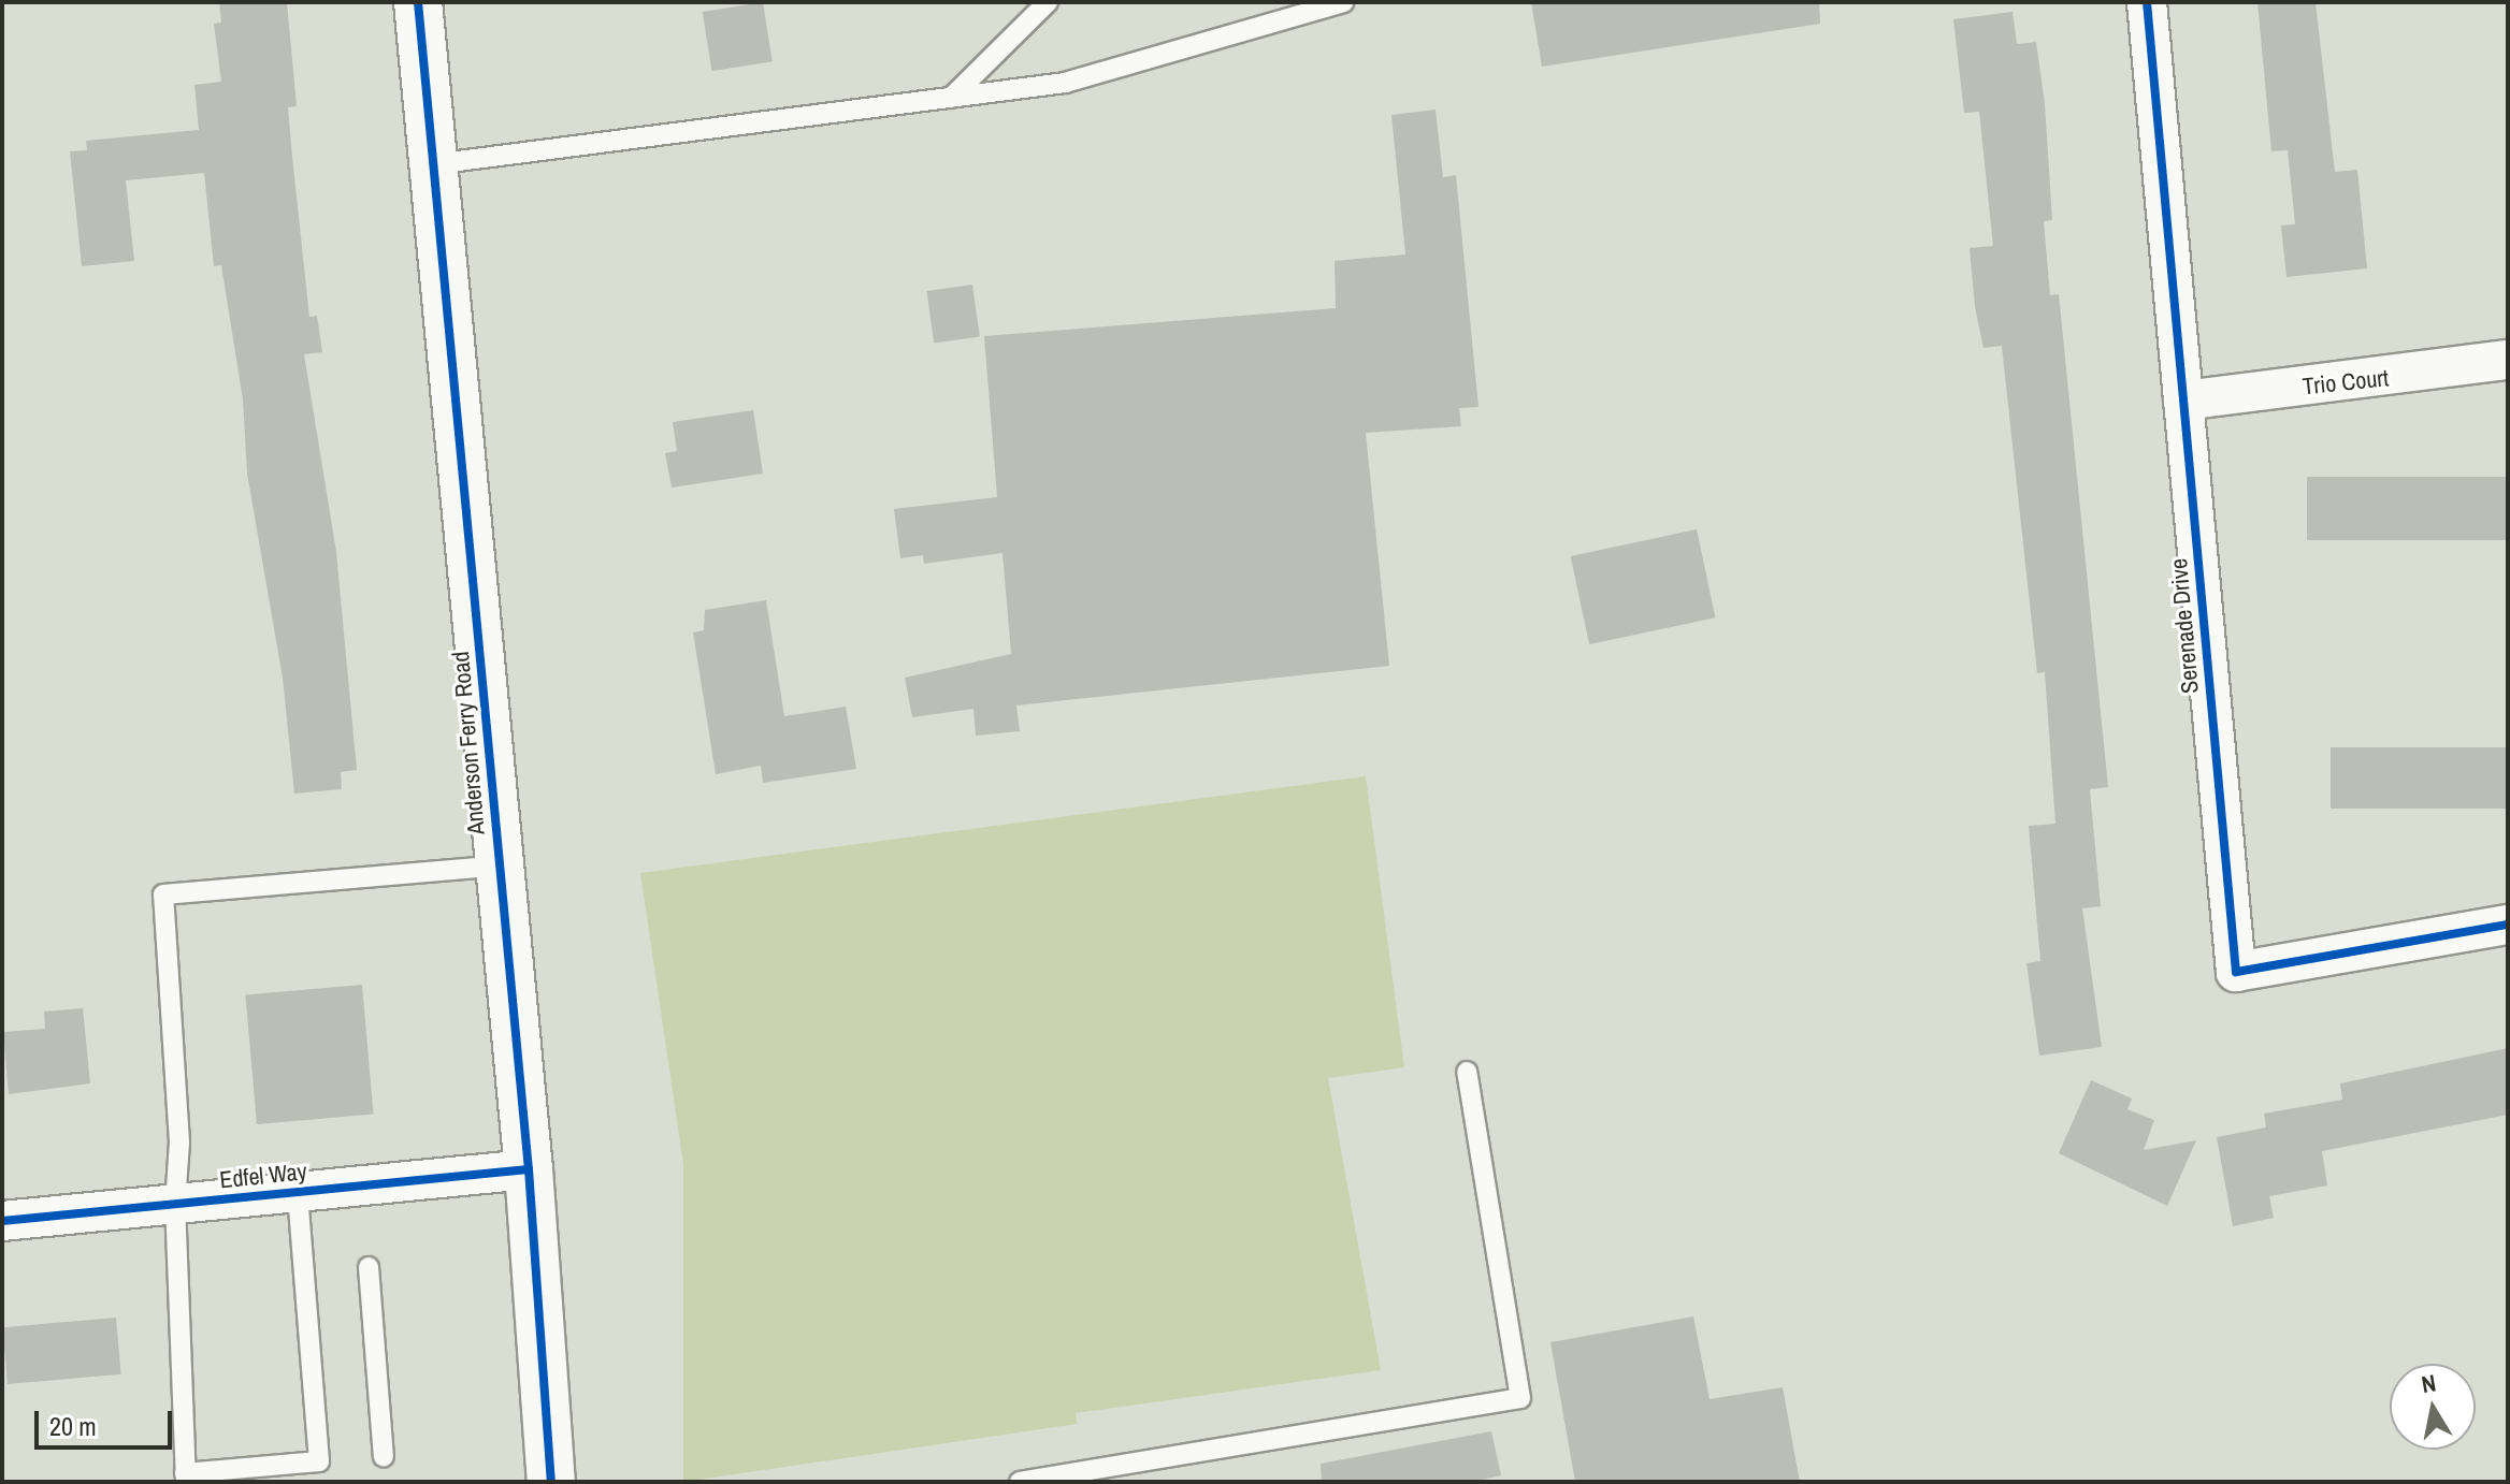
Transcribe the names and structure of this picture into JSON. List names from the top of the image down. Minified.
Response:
{"streets":{"street":["Trio Court","Serenade Drive","Anderson Ferry Road","Edfel Way"]},"crossings":[["Trio Court","Serenade Drive"],["Anderson Ferry Road","Edfel Way"]],"scale_bar":"20 m","north":"top"}
